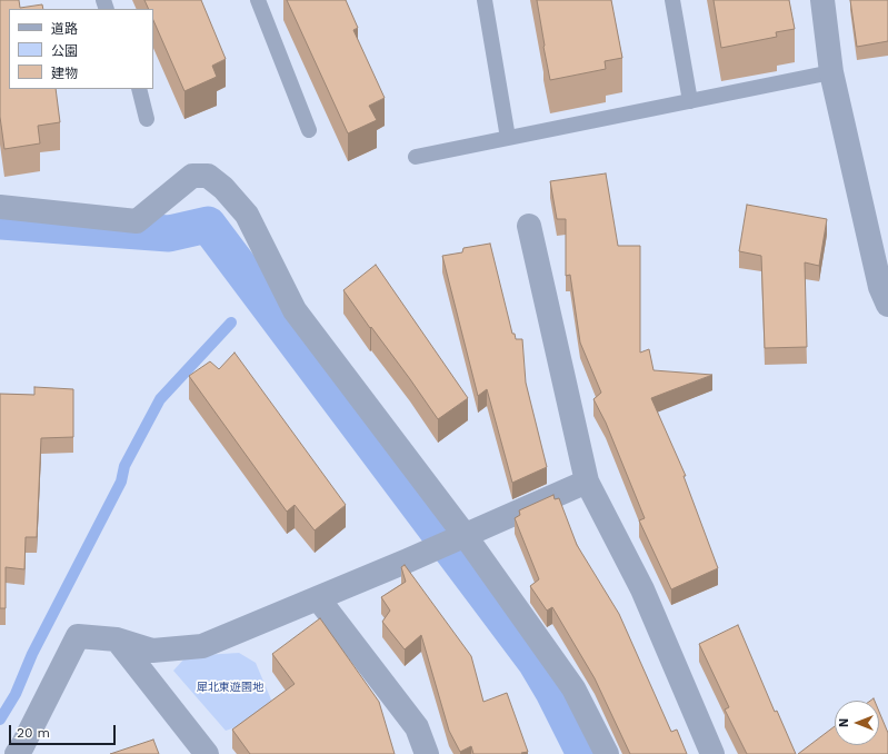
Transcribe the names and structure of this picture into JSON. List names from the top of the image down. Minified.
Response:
{"parks":["犀北東遊園地"],"legend":["道路","公園","建物"],"scale_bar":"20 m","north":"left"}
